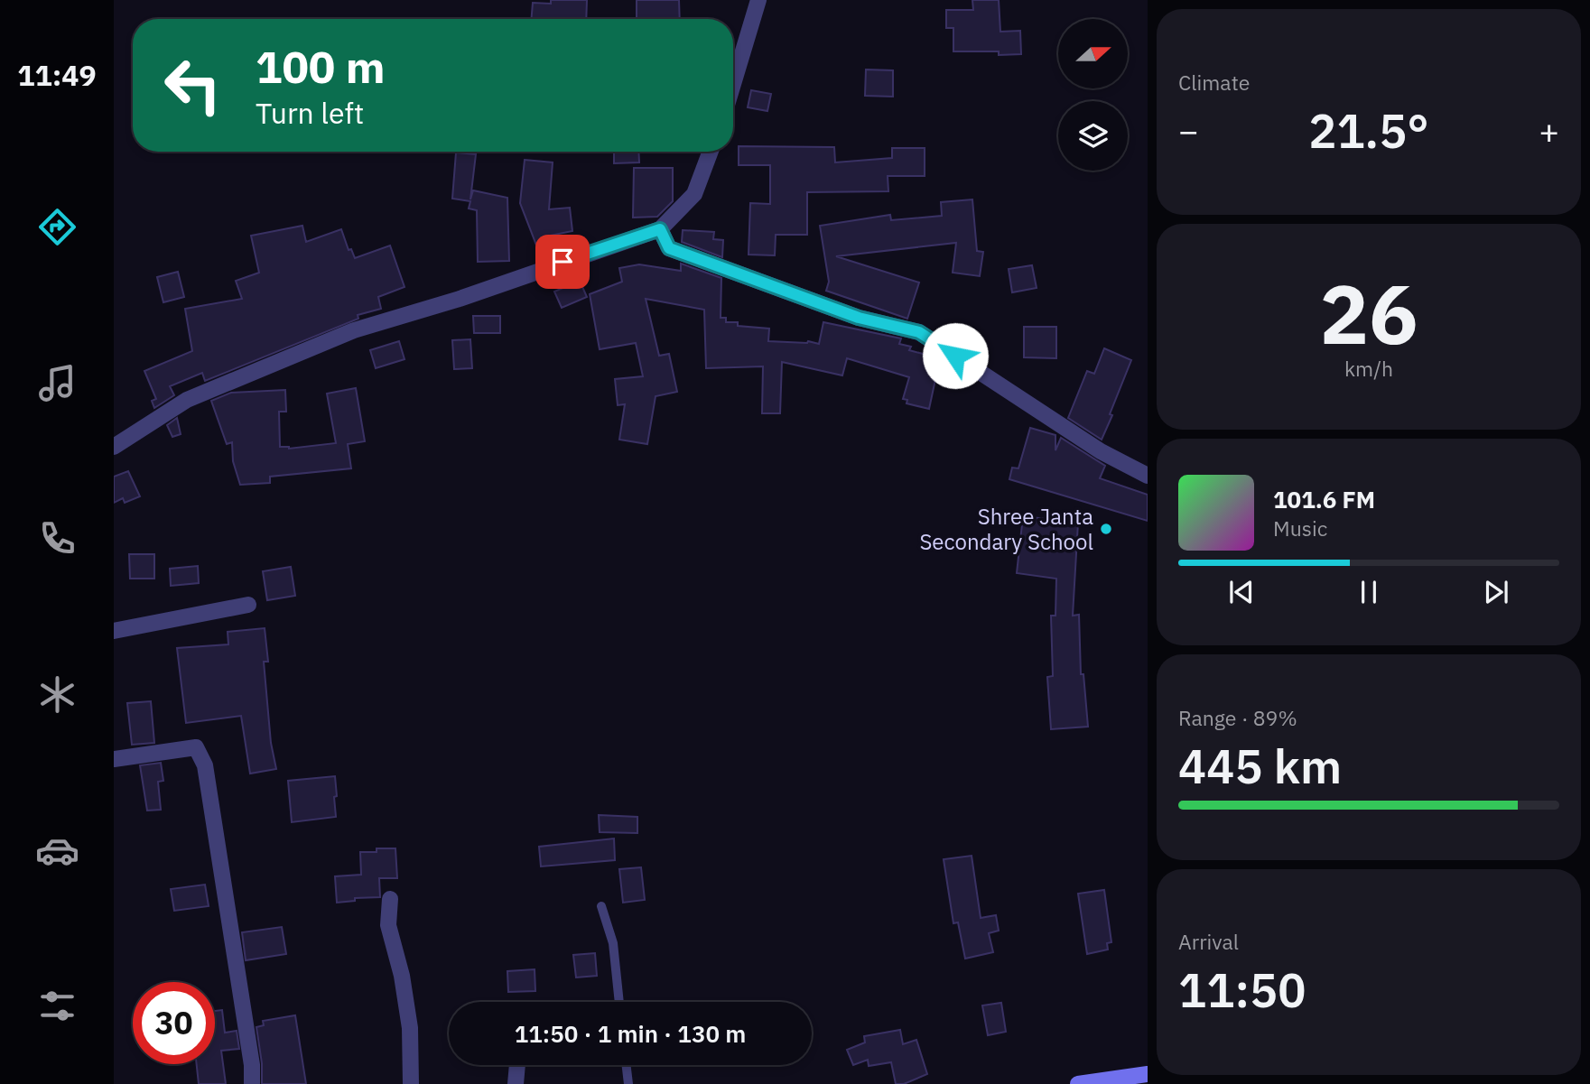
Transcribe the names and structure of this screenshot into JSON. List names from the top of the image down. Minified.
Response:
{"places":["Shree Janta Secondary School"],"north":"right","page":{"tabs":"11:49","tile":["Climate",["26","km/h"],["Range · 89%","445 km"],["Arrival","11:50"]],"turn":["100 m","Turn left"],"heat":["−","21.5°","+"],"song":["101.6 FM","Music"],"limit":"30","trip":"11:50 · 1 min · 130 m"}}
